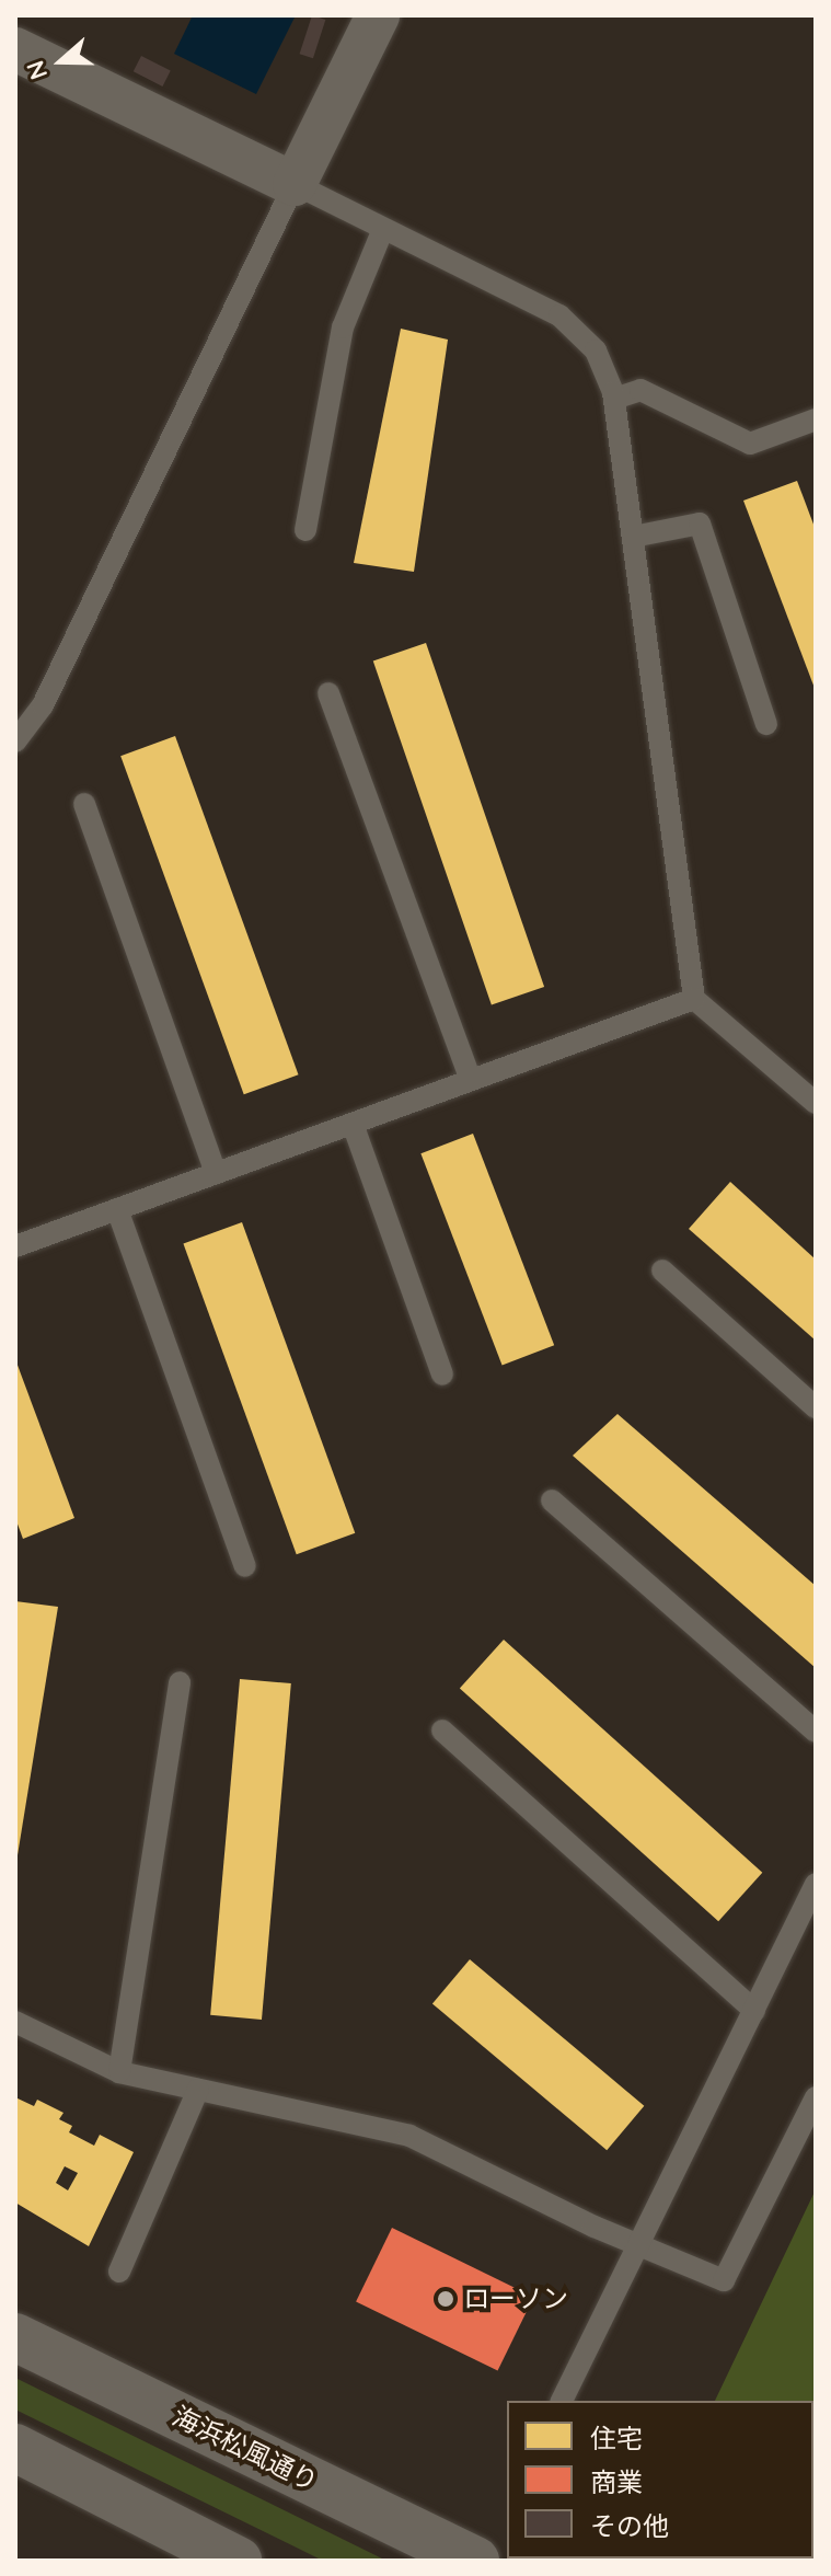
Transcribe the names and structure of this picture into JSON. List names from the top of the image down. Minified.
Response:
{"streets":{"street":["海浜松風通り"]},"places":["ローソン"],"legend":["住宅","商業","その他"],"north":"left"}
